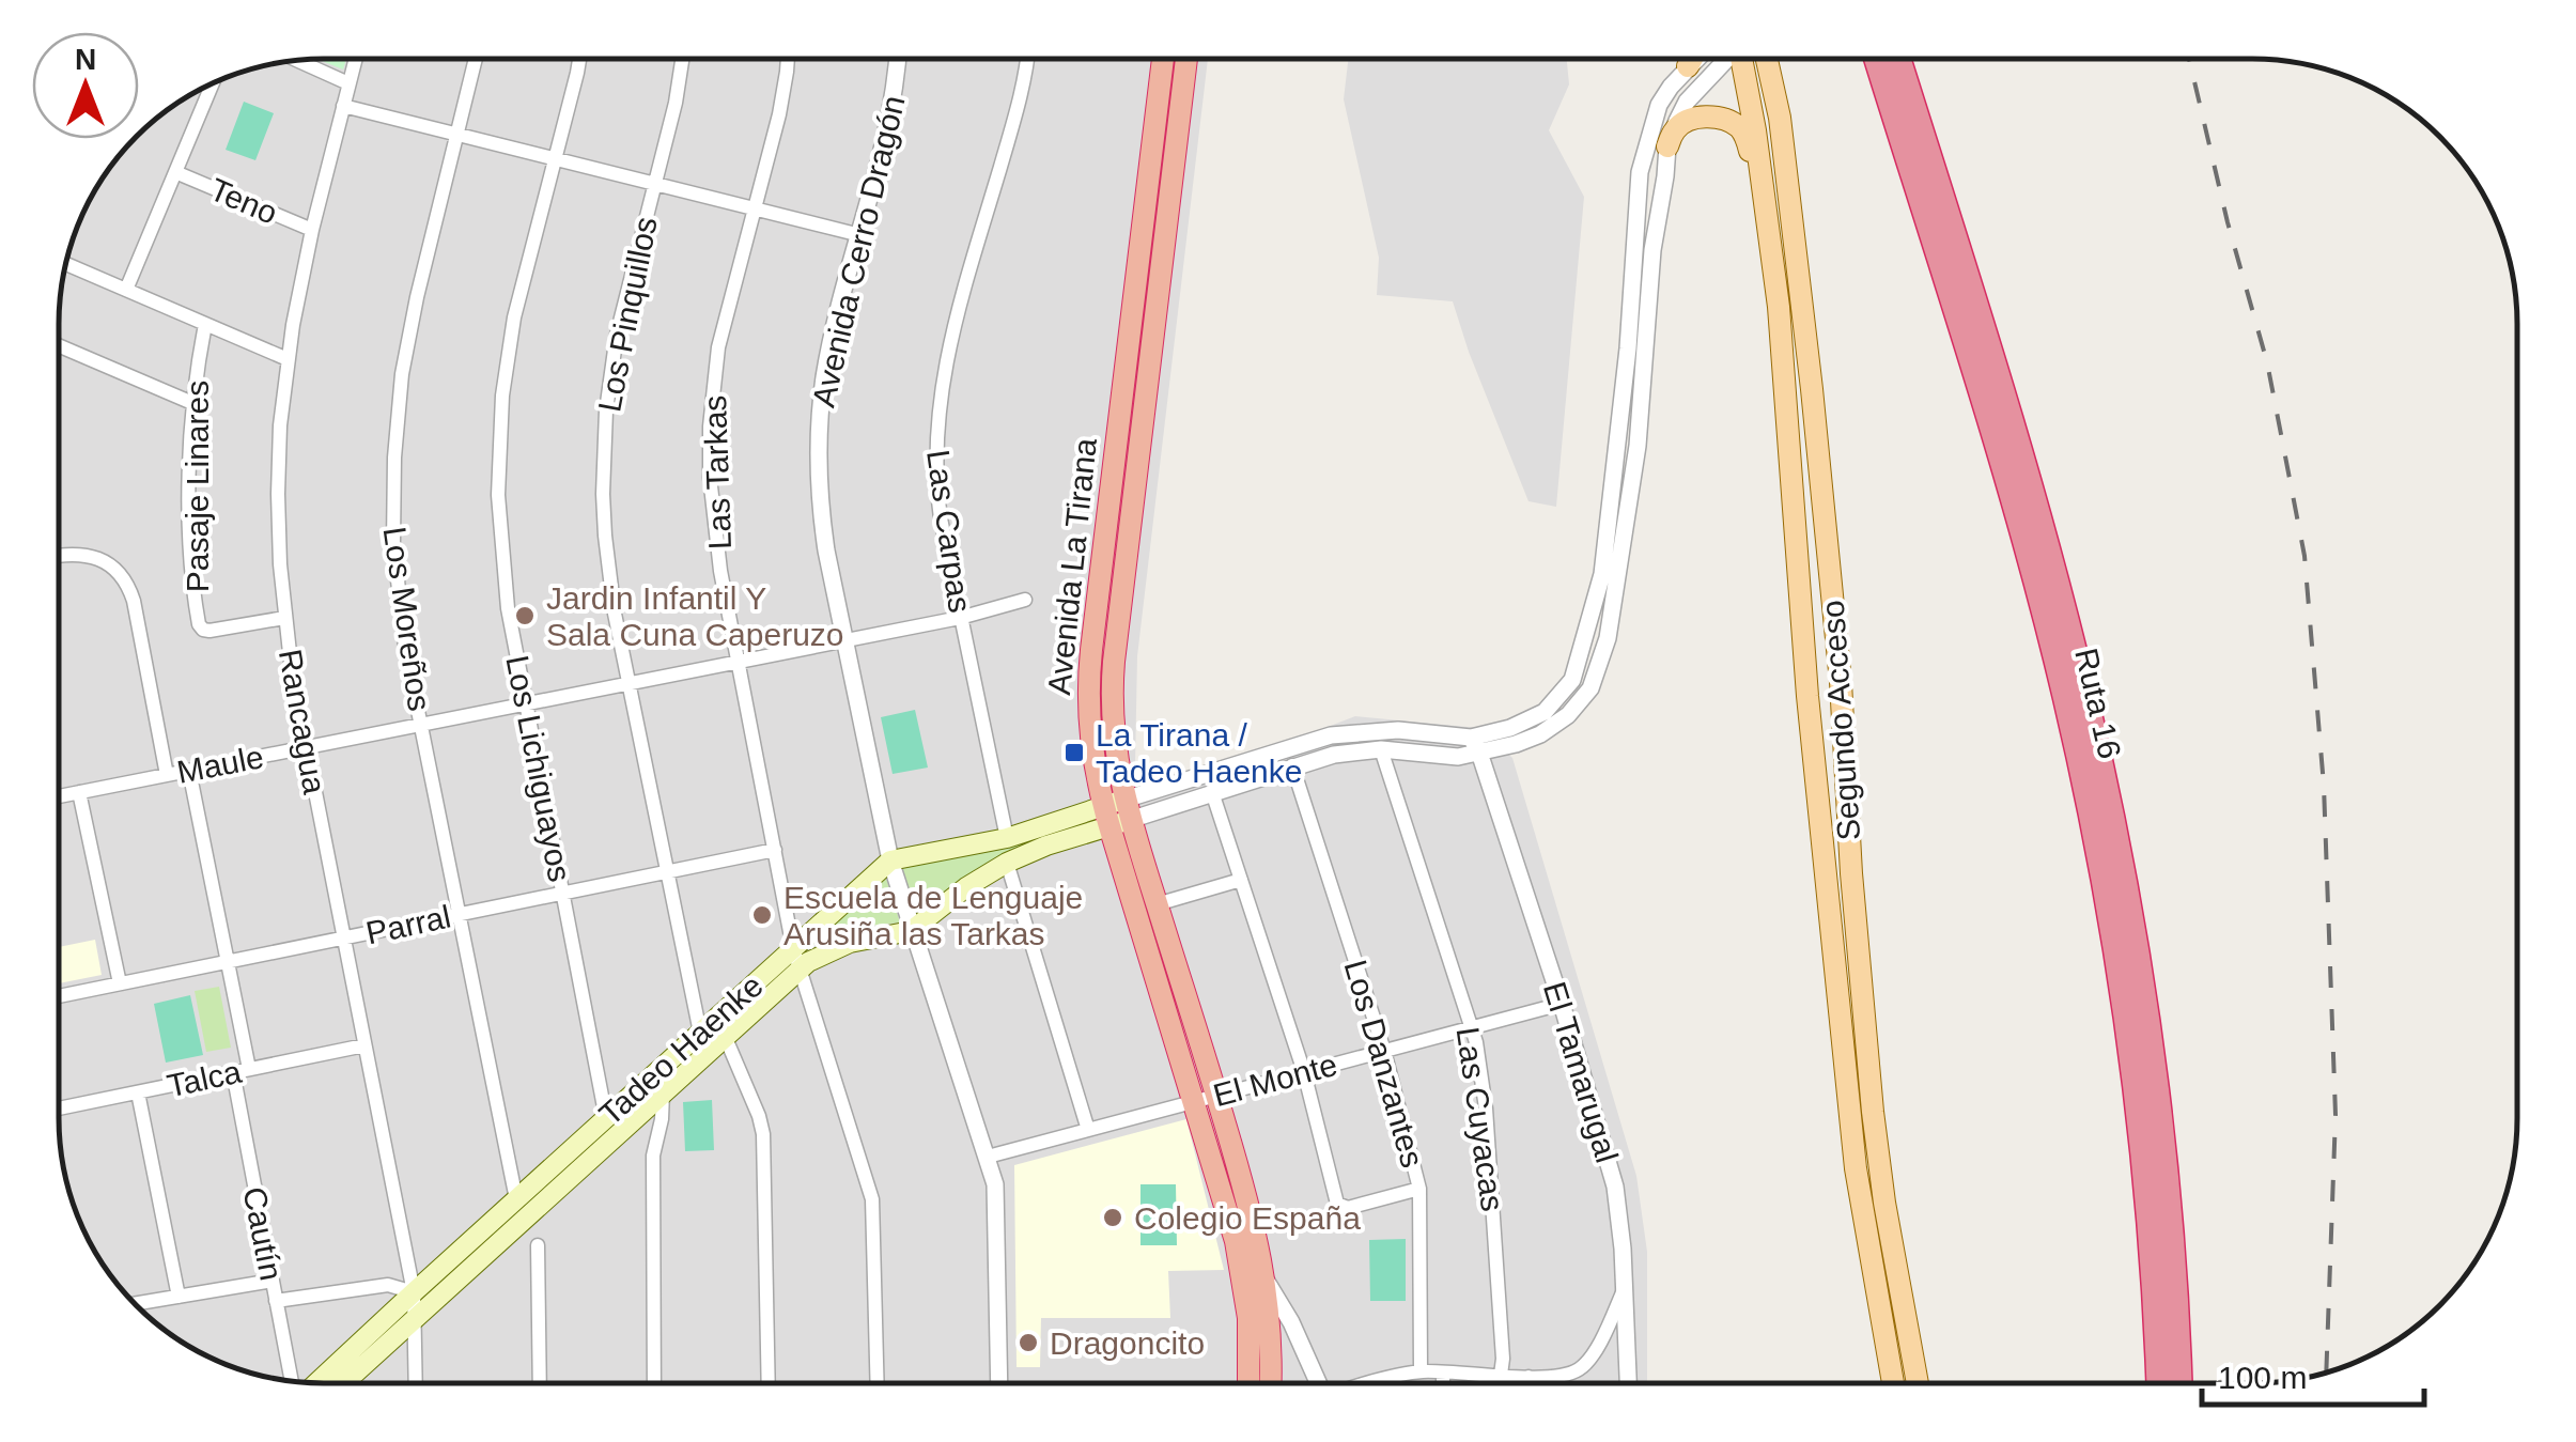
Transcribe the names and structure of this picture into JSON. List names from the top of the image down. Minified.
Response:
{"streets":{"highway":["Avenida La Tirana","Ruta 16"],"main road":["Segundo Acceso","Tadeo Haenke"],"street":["Teno","Avenida Cerro Dragón","Los Pinquillos","Las Tarkas","Pasaje Linares","Las Carpas","Los Moreños","Rancagua","Maule","Los Lichiguayos","Parral","Los Danzantes","El Tamarugal","Talca","El Monte","Las Cuyacas","Cautín"]},"crossings":[["Teno","Rancagua"],["Avenida Cerro Dragón","Maule"],["Avenida Cerro Dragón","Tadeo Haenke"],["Avenida Cerro Dragón","El Monte"],["Los Pinquillos","Maule"],["Los Pinquillos","Parral"],["Los Pinquillos","Tadeo Haenke"],["Las Tarkas","Maule"],["Las Tarkas","Parral"],["Las Tarkas","Tadeo Haenke"],["Pasaje Linares","Rancagua"],["Las Carpas","Maule"],["Las Carpas","Tadeo Haenke"],["Avenida La Tirana","Tadeo Haenke"],["Avenida La Tirana","El Monte"],["Los Moreños","Maule"],["Los Moreños","Parral"],["Los Moreños","Tadeo Haenke"],["Rancagua","Maule"],["Rancagua","Parral"],["Rancagua","Tadeo Haenke"],["Rancagua","Talca"],["Maule","Los Lichiguayos"],["Los Lichiguayos","Parral"],["Los Lichiguayos","Tadeo Haenke"],["Tadeo Haenke","Los Danzantes"],["Tadeo Haenke","El Tamarugal"],["Tadeo Haenke","Las Cuyacas"],["Los Danzantes","El Monte"],["El Tamarugal","El Monte"],["Talca","Cautín"],["El Monte","Las Cuyacas"]],"places":{"other":["Jardin Infantil Y Sala Cuna Caperuzo","Escuela de Lenguaje Arusiña las Tarkas","Colegio España","Dragoncito"],"transit":["La Tirana / Tadeo Haenke"]},"scale_bar":"100 m","north":"top"}
